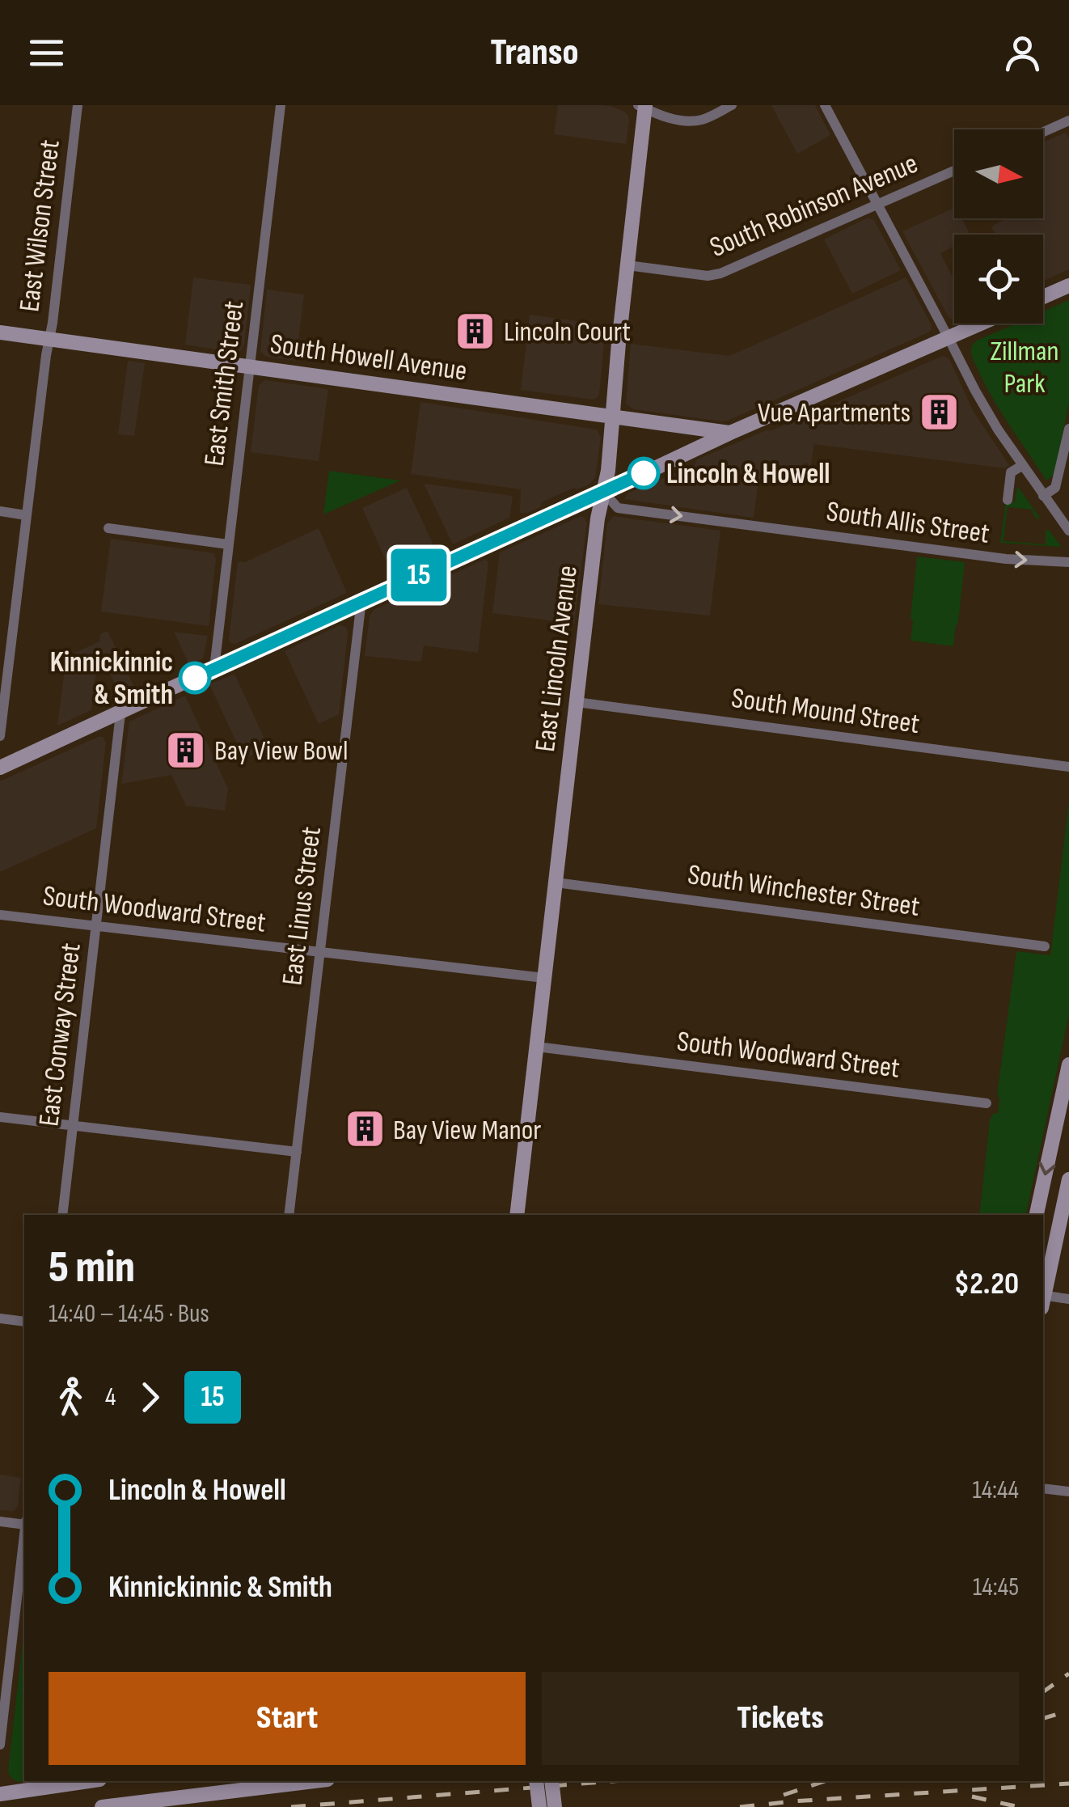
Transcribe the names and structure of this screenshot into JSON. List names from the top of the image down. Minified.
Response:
{"streets":{"street":["South Robinson Avenue","East Wilson Street","South Howell Avenue","East Smith Street","South Allis Street","East Lincoln Avenue","South Mound Street","South Winchester Street","East Linus Street","South Woodward Street","East Conway Street"]},"crossings":[["South Robinson Avenue","East Lincoln Avenue"],["East Wilson Street","South Howell Avenue"],["South Howell Avenue","East Smith Street"],["South Howell Avenue","East Lincoln Avenue"],["South Allis Street","East Lincoln Avenue"],["East Lincoln Avenue","South Mound Street"],["East Lincoln Avenue","South Winchester Street"],["East Lincoln Avenue","South Woodward Street"],["East Linus Street","South Woodward Street"],["South Woodward Street","East Conway Street"]],"one_way":["South Allis Street"],"parks":["Zillman Park"],"places":{"building":["Lincoln Court","Vue Apartments","Bay View Bowl","Bay View Manor"],"other":["Lincoln & Howell","Kinnickinnic & Smith"]},"lines":["bus line 15"],"north":"right","page":{"header":"Transo","on_map":"15","heading":["5 min","14:40 – 14:45 · Bus","$2.20"],"legs":["4","15"],"list":[{"name":"Lincoln & Howell","value":"14:44"},{"name":"Kinnickinnic & Smith","value":"14:45"}],"buttons":["Start","Tickets"]}}
